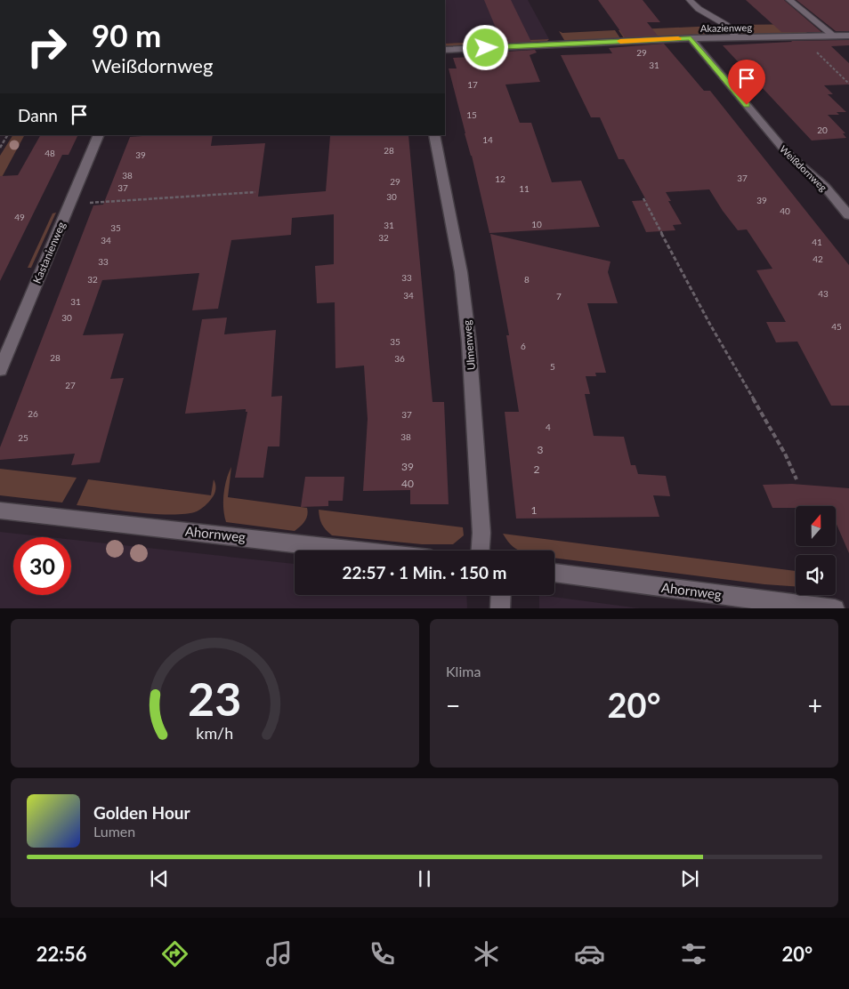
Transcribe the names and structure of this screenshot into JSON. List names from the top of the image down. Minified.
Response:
{"streets":{"street":["Akazienweg","Weißdornweg","Kastanienweg","Ulmenweg","Ahornweg"]},"crossings":[["Akazienweg","Weißdornweg"]],"house_numbers":["29","31","17","15","20","14","28","48","39","38","37","12","29","37","11","30","39","40","49","10","31","35","32","34","41","42","33","33","32","8","43","34","7","31","30","45","35","6","28","36","5","27","26","37","4","38","25","3","39","2","40","1"],"north":"top","page":{"turn":["90 m","Weißdornweg"],"then":"Dann","limit":"30","trip":"22:57 · 1 Min. · 150 m","tile":"Klima","heat":["−","20°","+"],"song":["Golden Hour","Lumen"],"tabs":["22:56","20°"],"gauge":["23","km/h"]}}
